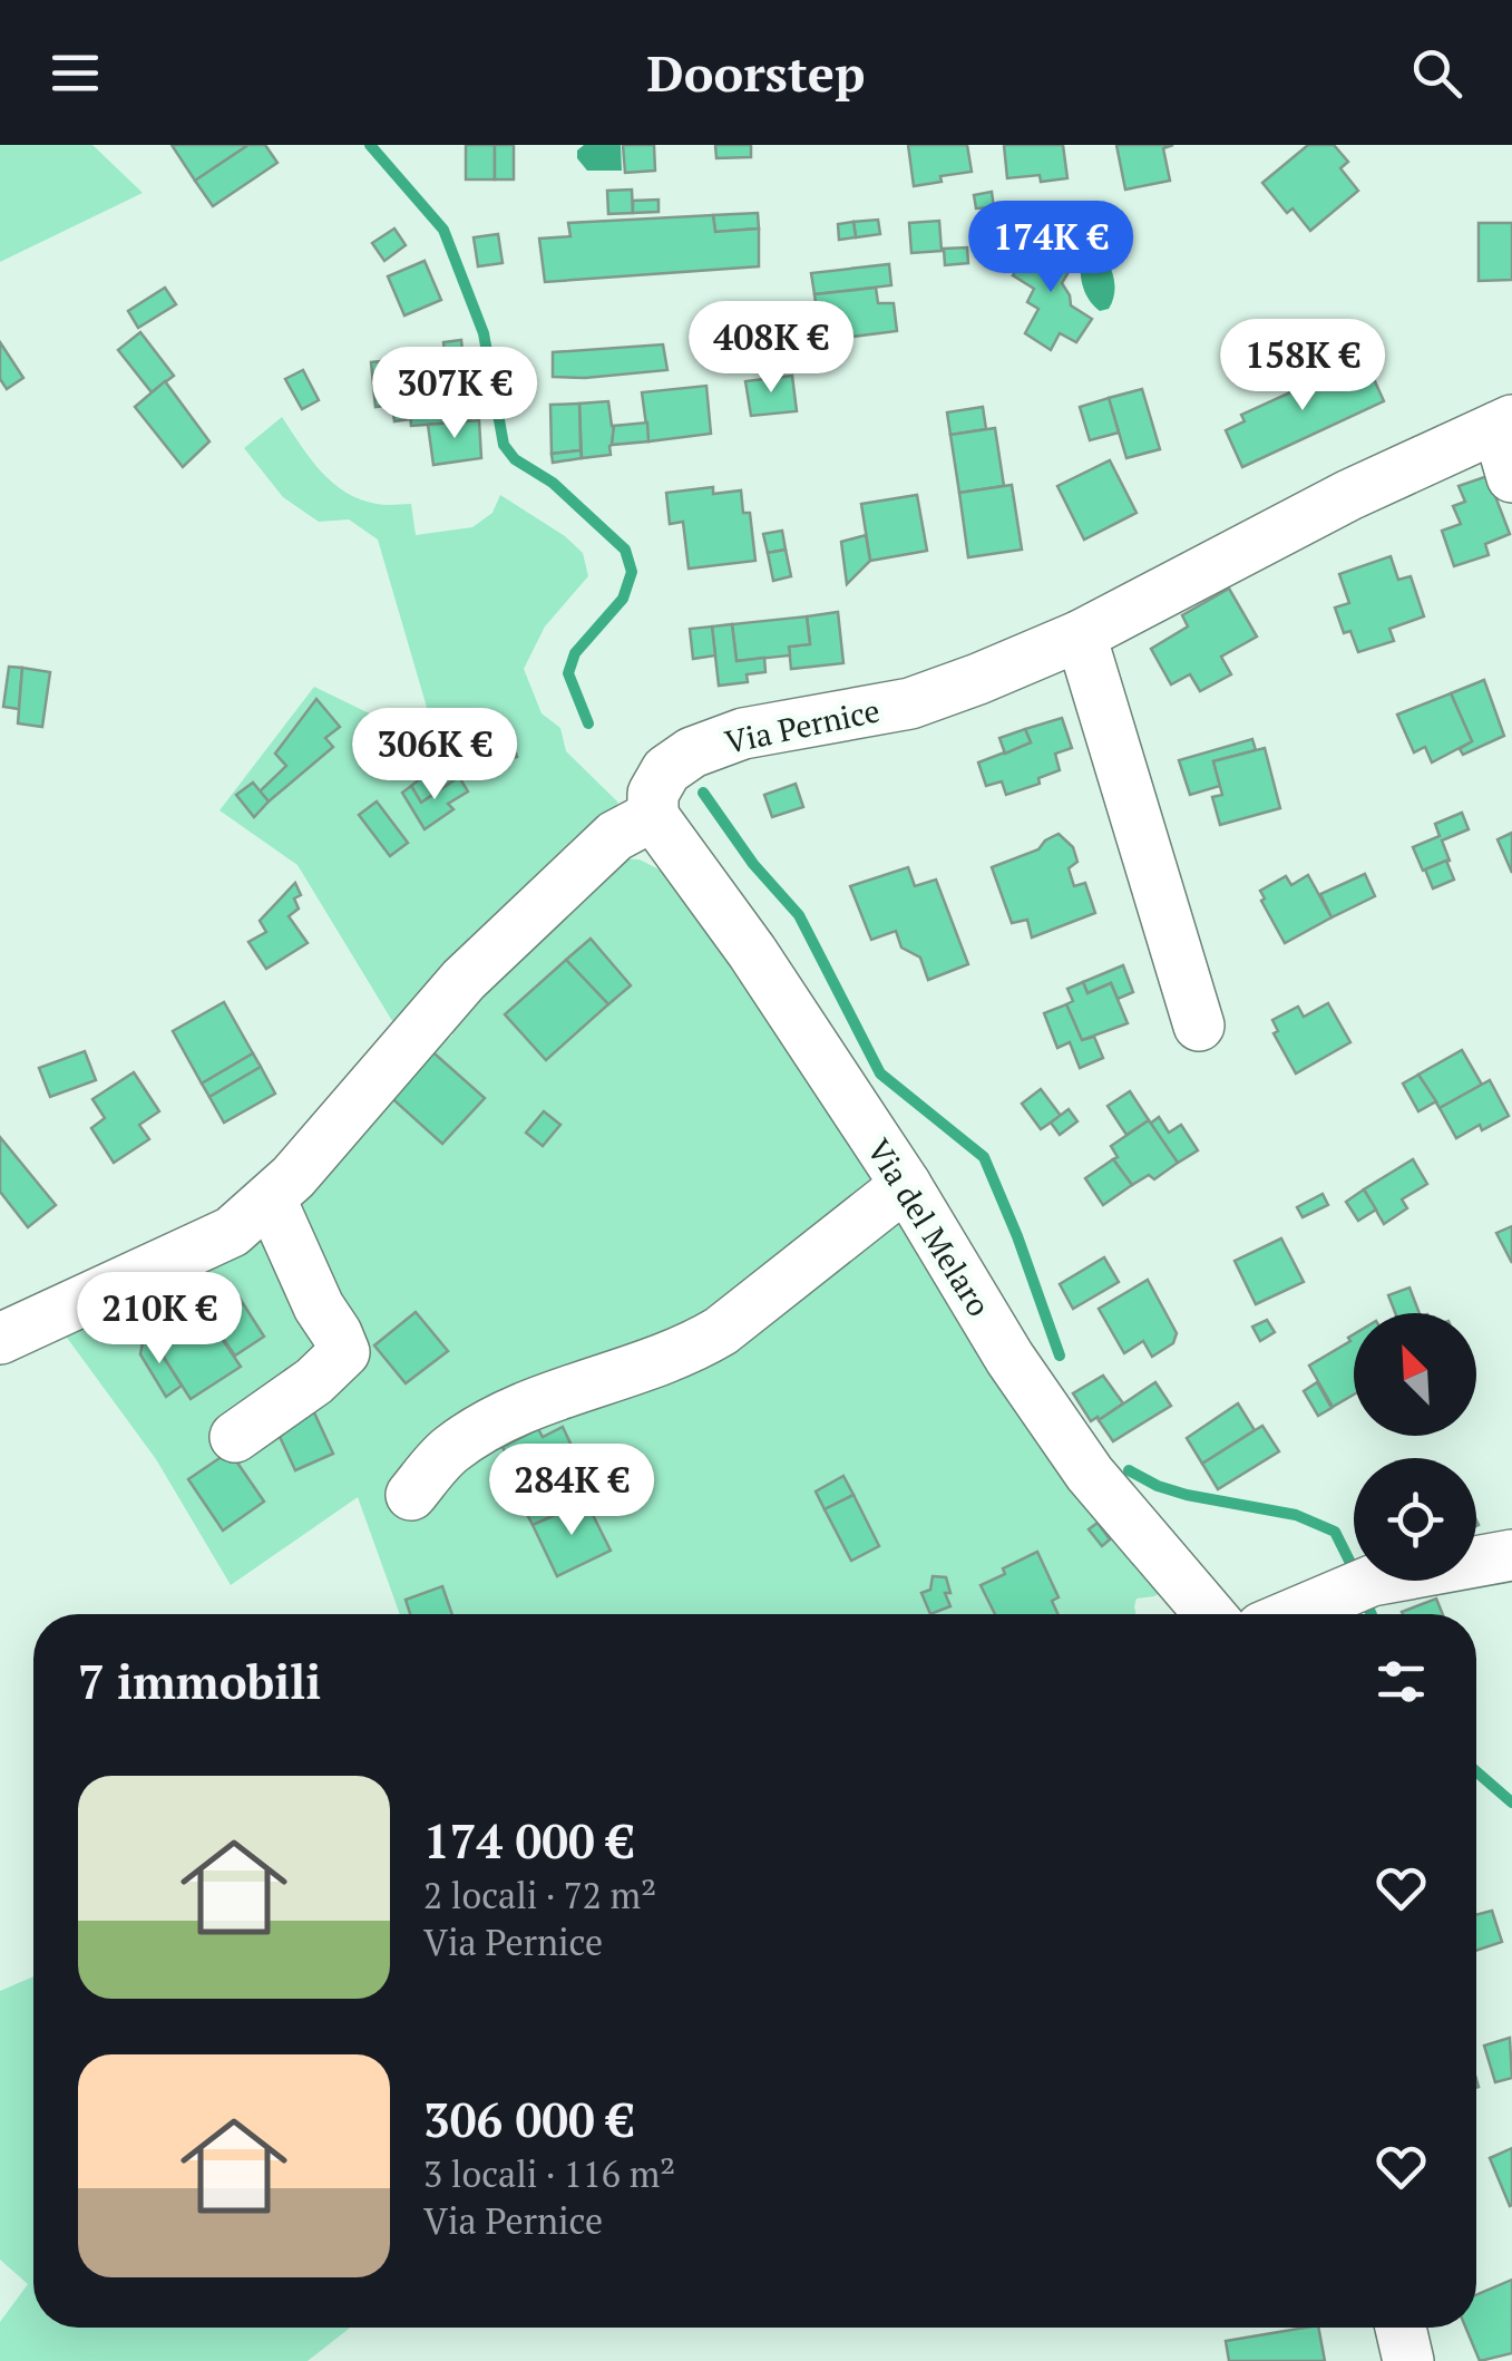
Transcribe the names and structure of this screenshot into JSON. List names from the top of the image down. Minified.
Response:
{"streets":{"street":["Via Pernice","Via del Melaro"]},"crossings":[["Via Pernice","Via del Melaro"]],"north":"top left","page":{"header":"Doorstep","price":["174K €","408K €","158K €","307K €","306K €","210K €","284K €"],"heading":"7 immobili","list":[{"name":"174 000 €","note":"2 locali · 72 m² · Via Pernice"},{"name":"306 000 €","note":"3 locali · 116 m² · Via Pernice"}]}}
